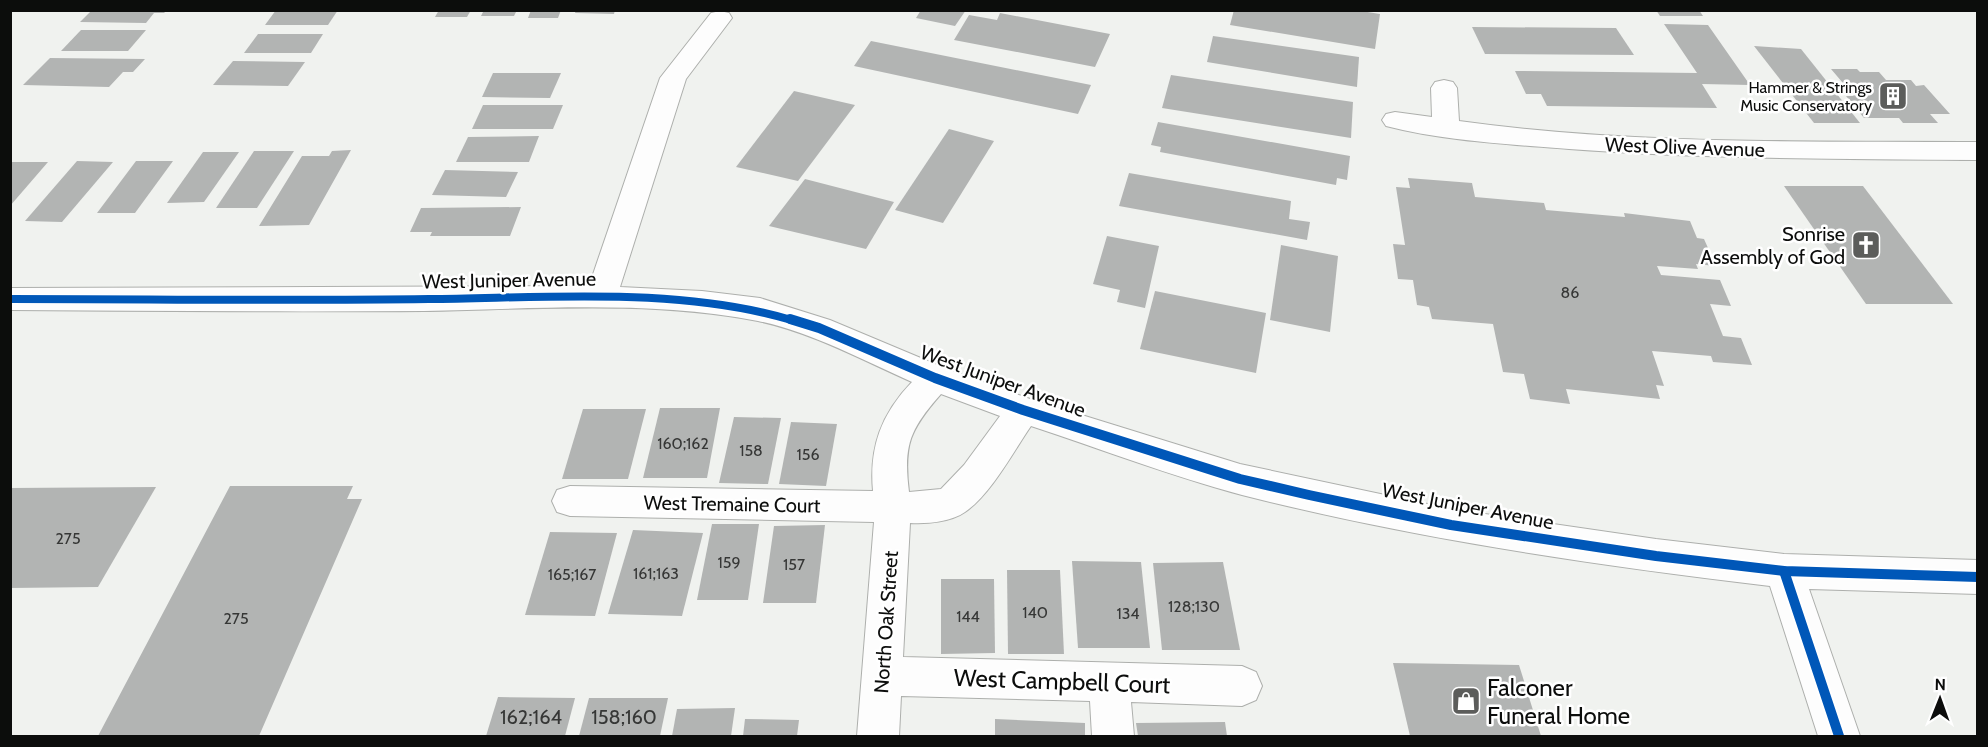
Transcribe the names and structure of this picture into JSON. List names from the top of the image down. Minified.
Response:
{"streets":{"street":["West Olive Avenue","West Juniper Avenue","West Tremaine Court","North Oak Street","West Campbell Court"]},"crossings":[["West Juniper Avenue","North Oak Street"],["West Tremaine Court","North Oak Street"],["North Oak Street","West Campbell Court"]],"places":{"building":["Hammer & Strings Music Conservatory"],"church":["Sonrise Assembly of God"],"shop":["Falconer Funeral Home"]},"house_numbers":["86","160;162","158","156","275","159","157","161;163","165;167","128;130","140","134","144","275","162;164","158;160"],"north":"top"}
